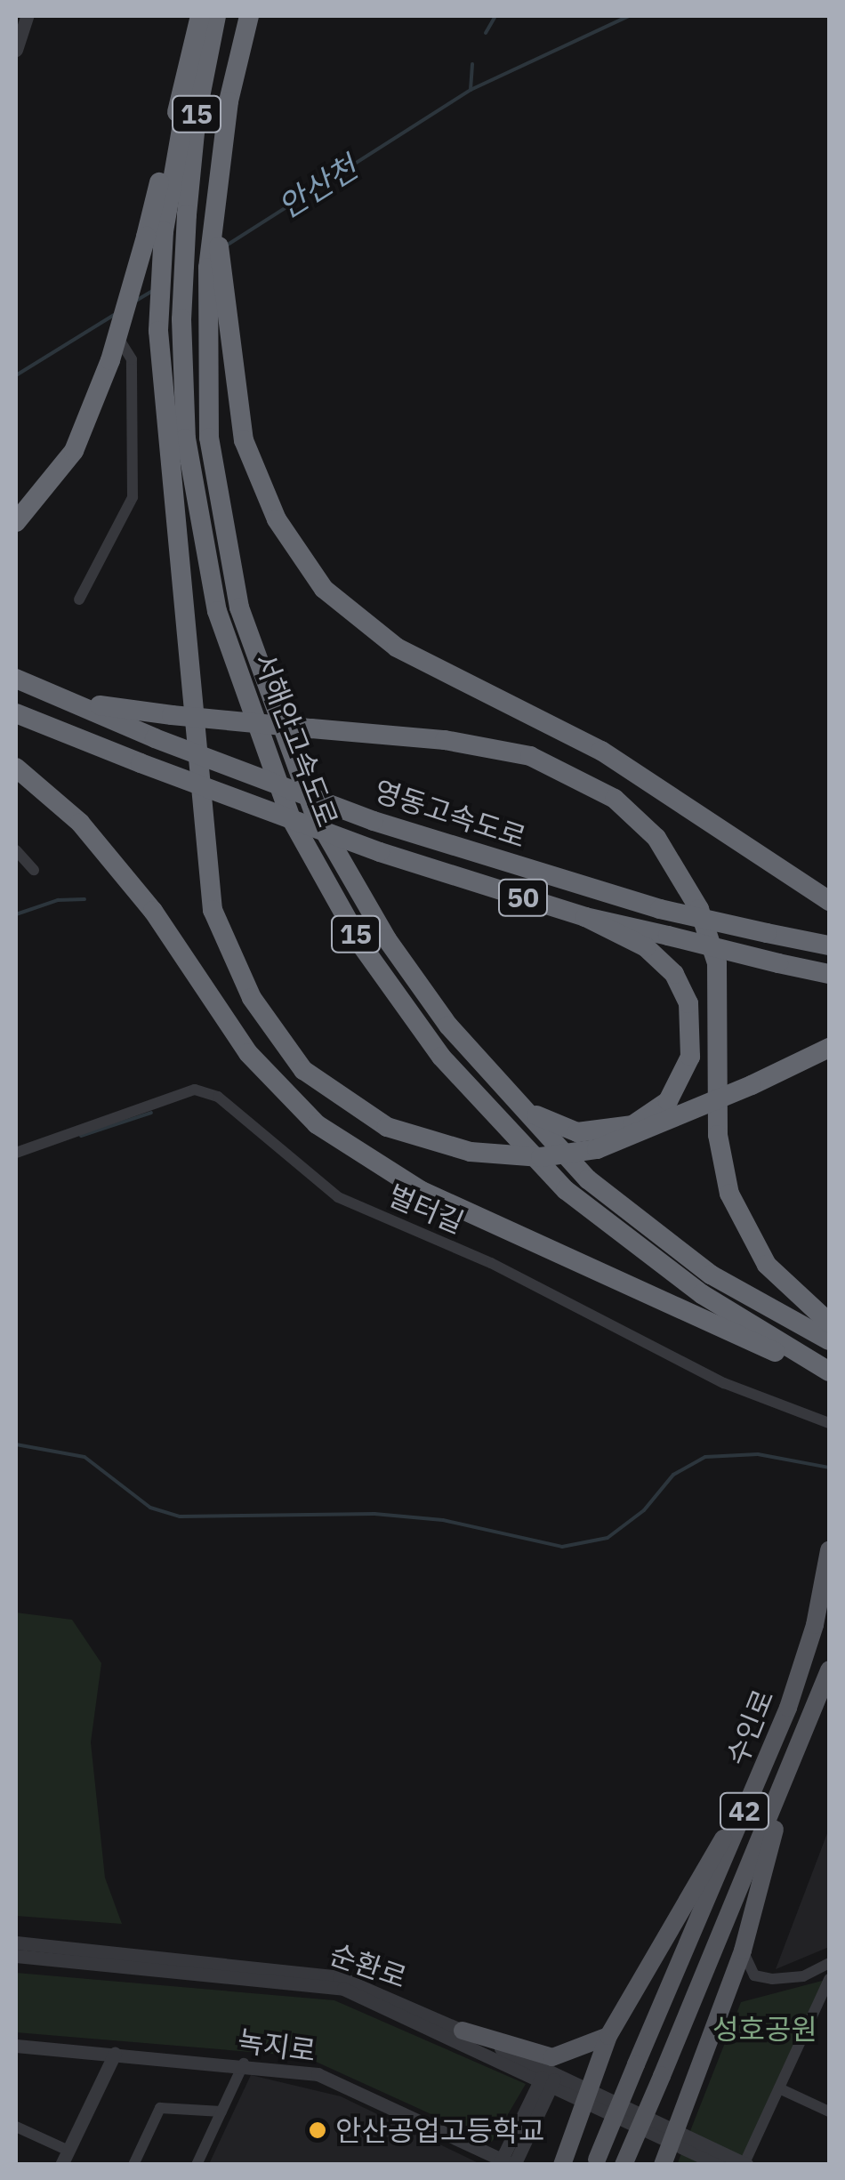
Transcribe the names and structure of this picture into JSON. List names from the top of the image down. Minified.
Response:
{"streets":{"highway":["15","서해안고속도로","영동고속도로","50"],"main road":["수인로","42"],"street":["벌터길","순환로","녹지로"]},"water":["안산천"],"parks":["성호공원"],"places":["안산공업고등학교"]}
